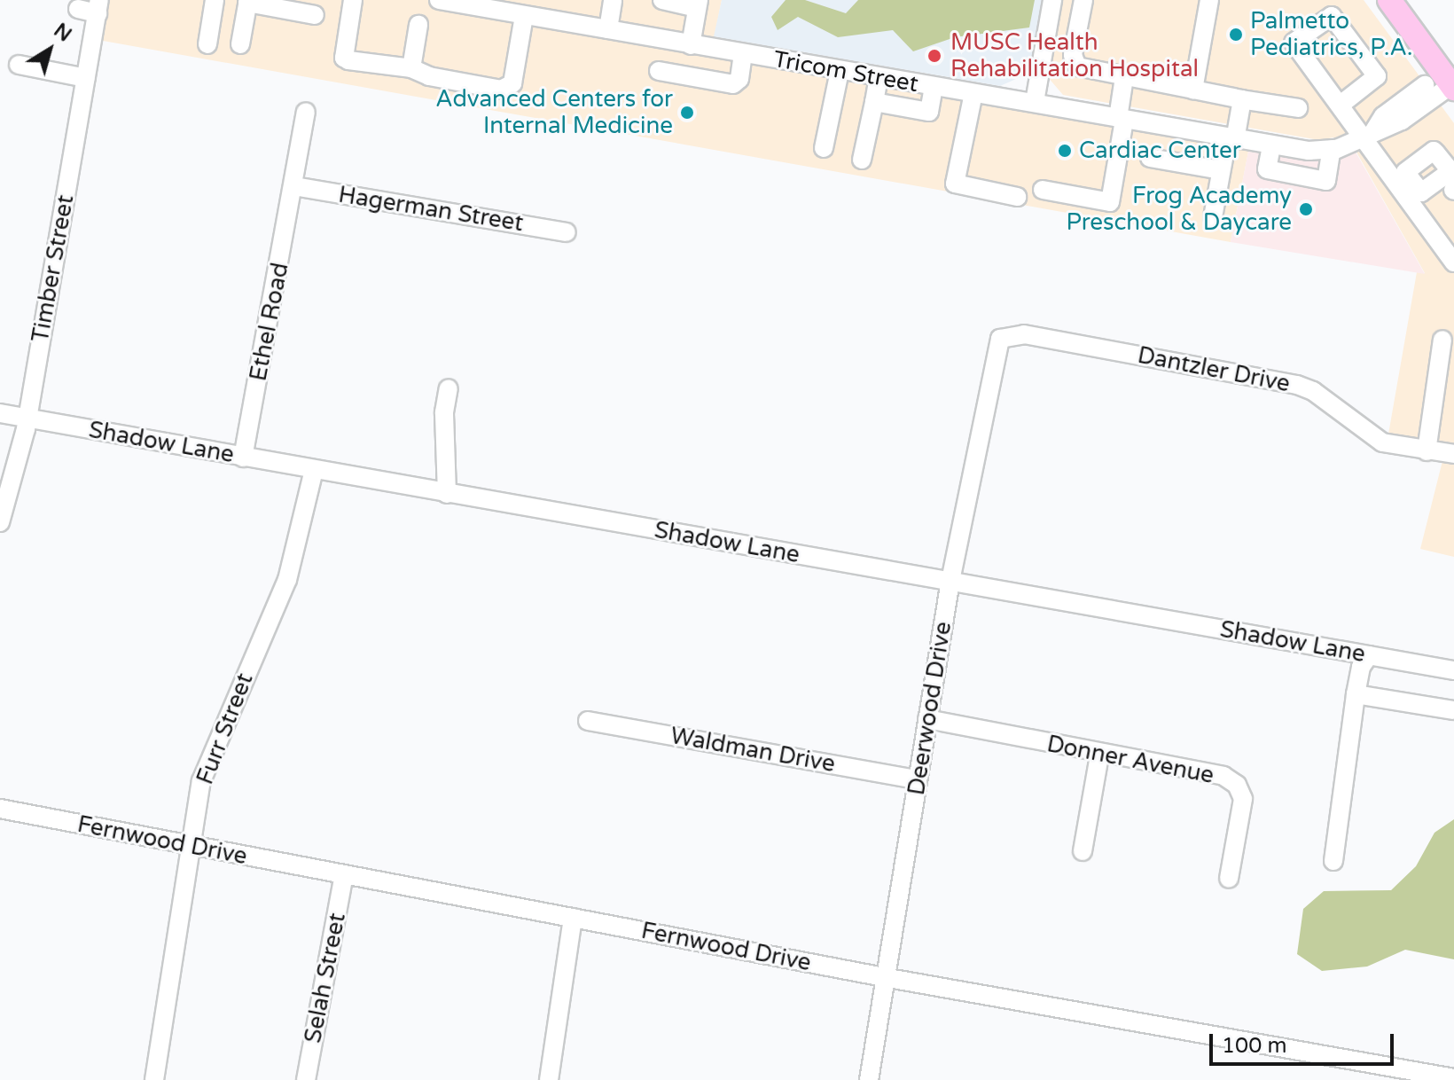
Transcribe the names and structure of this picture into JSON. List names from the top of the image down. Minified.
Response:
{"streets":{"street":["Tricom Street","Hagerman Street","Timber Street","Ethel Road","Dantzler Drive","Shadow Lane","Deerwood Drive","Furr Street","Waldman Drive","Donner Avenue","Fernwood Drive","Selah Street"]},"crossings":[["Hagerman Street","Ethel Road"],["Timber Street","Shadow Lane"],["Ethel Road","Shadow Lane"],["Dantzler Drive","Deerwood Drive"],["Shadow Lane","Deerwood Drive"],["Shadow Lane","Furr Street"],["Deerwood Drive","Waldman Drive"],["Deerwood Drive","Donner Avenue"],["Deerwood Drive","Fernwood Drive"],["Furr Street","Fernwood Drive"],["Fernwood Drive","Selah Street"]],"places":["Palmetto Pediatrics, P.A.","MUSC Health Rehabilitation Hospital","Advanced Centers for Internal Medicine","Cardiac Center","Frog Academy Preschool & Daycare"],"scale_bar":"100 m","north":"top right"}
